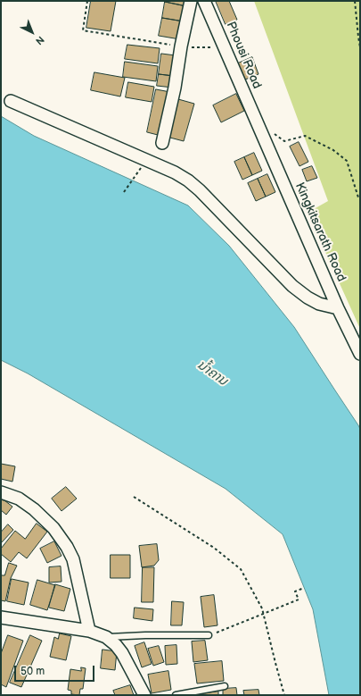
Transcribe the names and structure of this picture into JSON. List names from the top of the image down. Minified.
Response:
{"streets":{"street":["Phousi Road","Kingkitsarath Road"]},"crossings":[["Phousi Road","Kingkitsarath Road"]],"water":["ນ້ຳຄານ"],"scale_bar":"50 m","north":"bottom right"}
